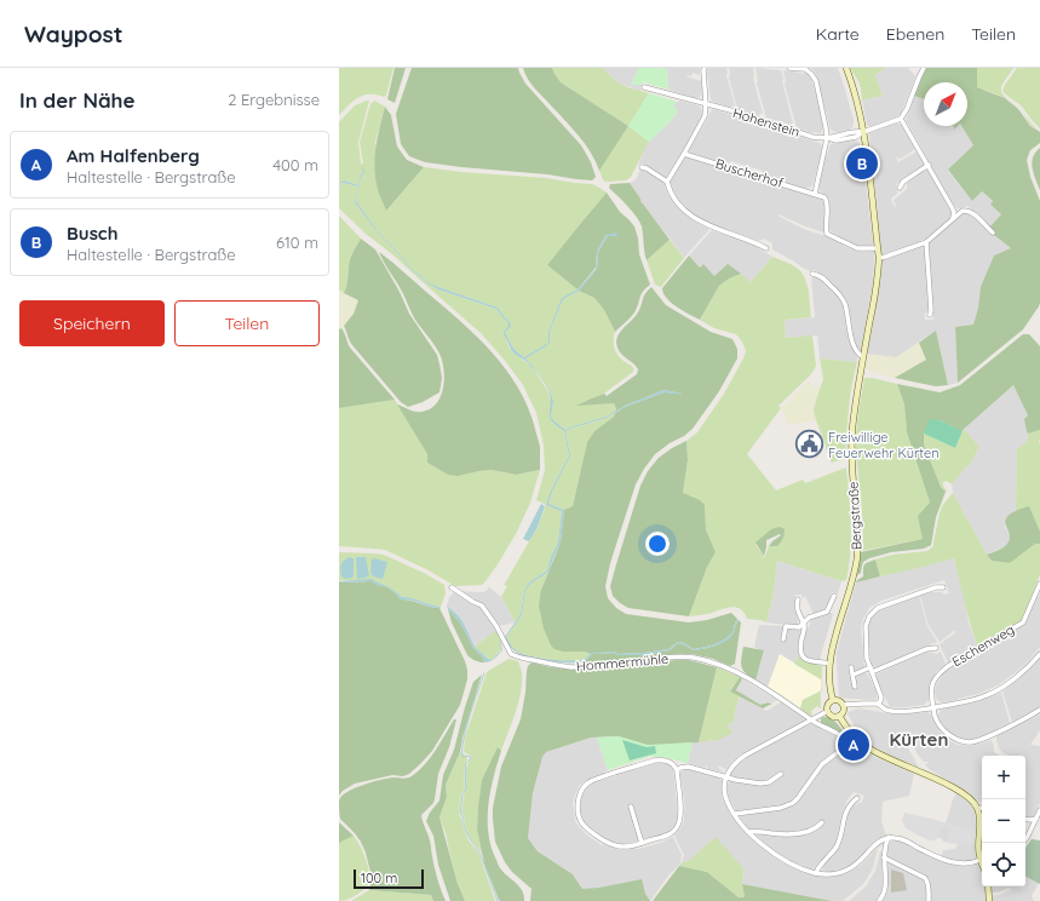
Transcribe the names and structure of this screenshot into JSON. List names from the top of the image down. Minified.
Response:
{"streets":{"main road":["Bergstraße"],"street":["Hohenstein","Buscherhof","Eschenweg","Hommermühle"]},"crossings":[["Hohenstein","Bergstraße"]],"districts":["Kürten"],"places":{"public building":["Freiwillige Feuerwehr Kürten"]},"scale_bar":"100 m","north":"top right","page":{"header":"Waypost","nav":["Karte","Ebenen","Teilen"],"heading":["In der Nähe","2 Ergebnisse"],"list":[{"mark":"A","name":"Am Halfenberg","note":"Haltestelle · Bergstraße","value":"400 m"},{"mark":"B","name":"Busch","note":"Haltestelle · Bergstraße","value":"610 m"}],"pins":["B","A"],"buttons":["Speichern","Teilen"],"map_buttons":["+","−"],"scale":"100 m"}}
